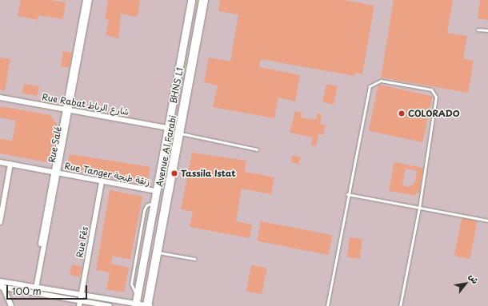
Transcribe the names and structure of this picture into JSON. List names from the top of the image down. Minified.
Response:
{"streets":{"street":["Rue Rabat شارع الرباط","Rue Salé","Avenue Al Farabi","Rue Tanger زنقة طنجة","Rue Fés"],"lane":["BHNS L1"]},"crossings":[["BHNS L1","Avenue Al Farabi"],["Rue Rabat شارع الرباط","Rue Salé"],["Rue Rabat شارع الرباط","Avenue Al Farabi"],["Rue Salé","Rue Tanger زنقة طنجة"],["Avenue Al Farabi","Rue Tanger زنقة طنجة"],["Rue Tanger زنقة طنجة","Rue Fés"]],"places":["COLORADO","Tassila Istat"],"scale_bar":"100 m","north":"top right"}
